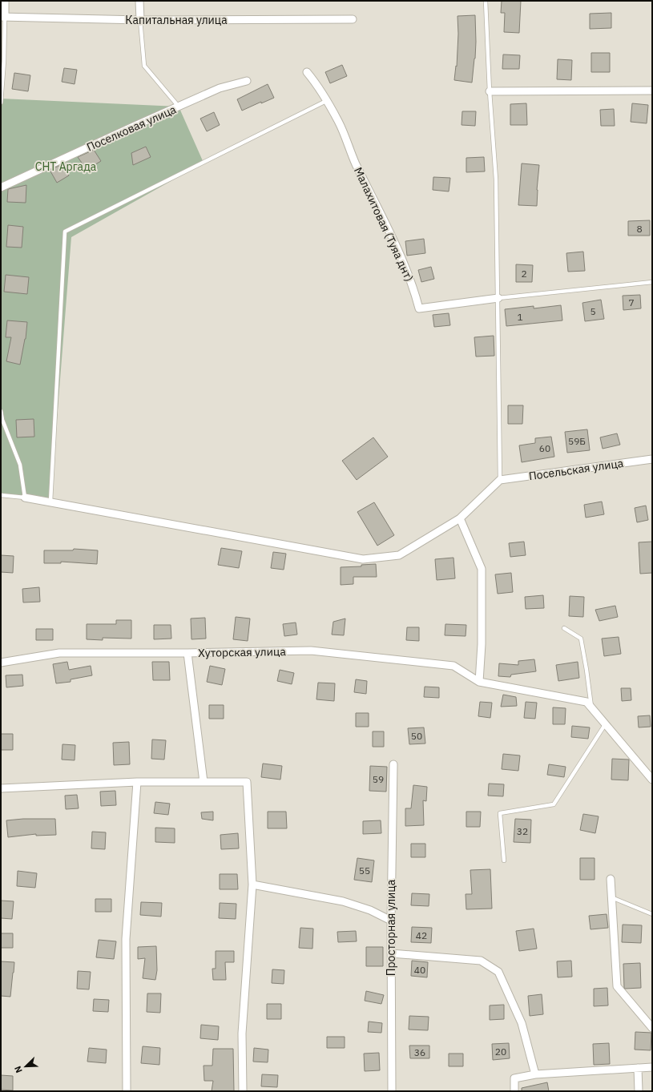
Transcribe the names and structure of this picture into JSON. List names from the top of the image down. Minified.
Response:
{"streets":{"street":["Капитальная улица","Поселковая улица","Малахитовая (Туяа днт)","Посельская улица","Хуторская улица","Просторная улица"]},"parks":["СНТ Аргада"],"house_numbers":["8","2","7","5","1","59Б","60","50","59","32","55","42","40","20","36"],"north":"bottom left"}
